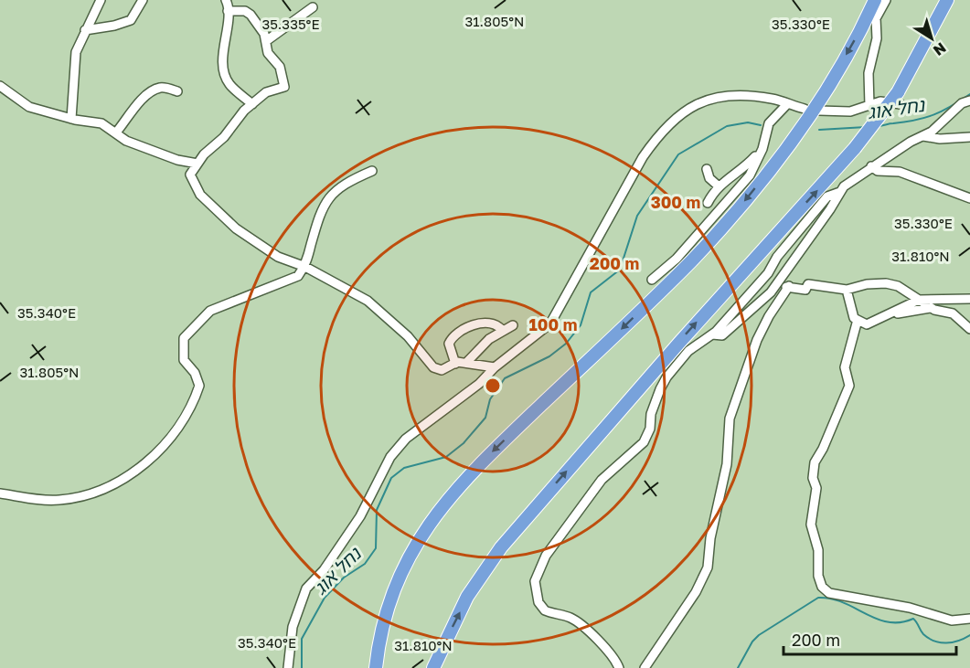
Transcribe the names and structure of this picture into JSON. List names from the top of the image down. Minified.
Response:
{"water":["נחל אוג"],"scale_bar":"200 m","north":"bottom right","coordinates":["31.805°N","35.335°E","35.330°E","31.810°N","35.340°E"],"rings":["300 m","200 m","100 m"]}
